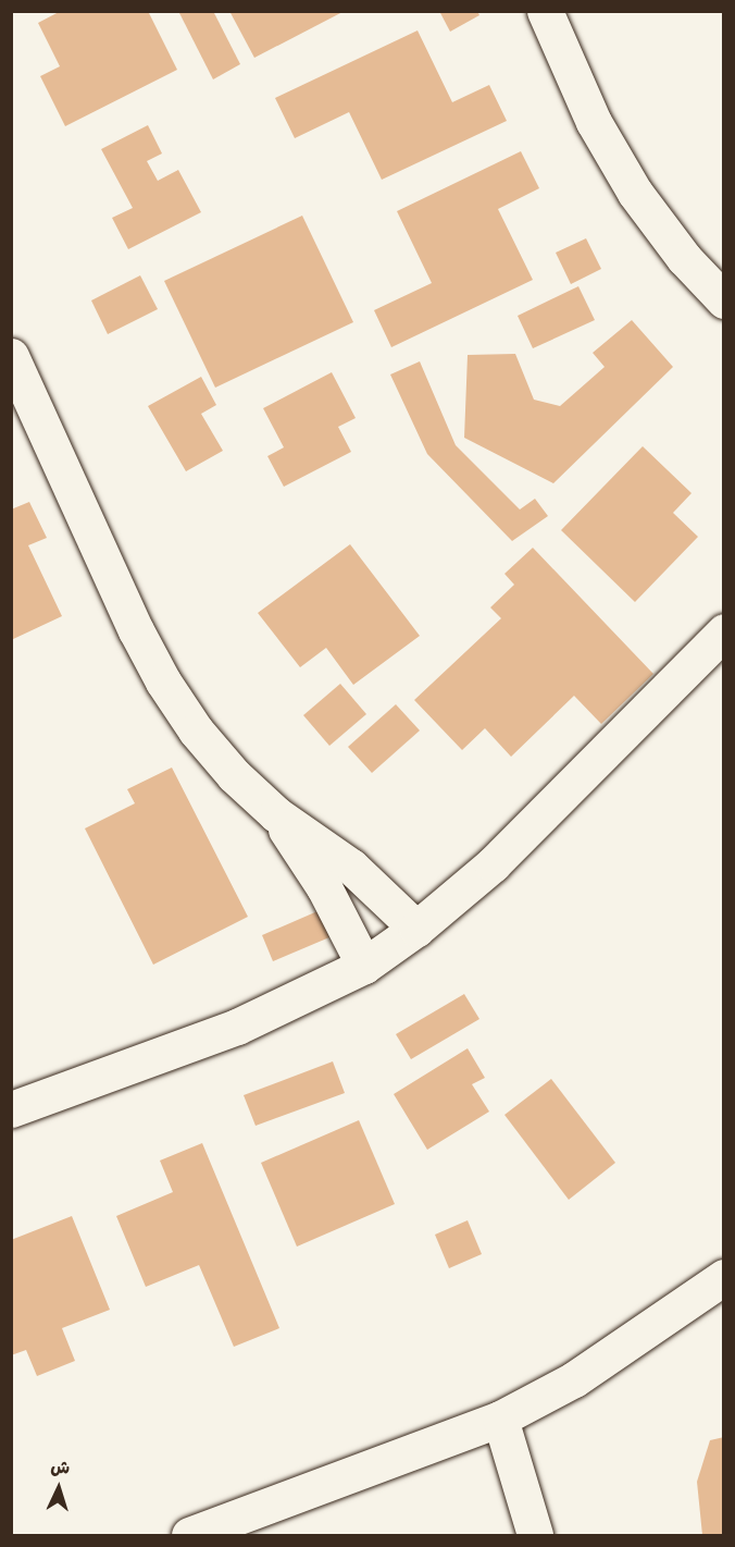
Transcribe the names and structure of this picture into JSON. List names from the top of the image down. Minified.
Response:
{"north":"top"}
